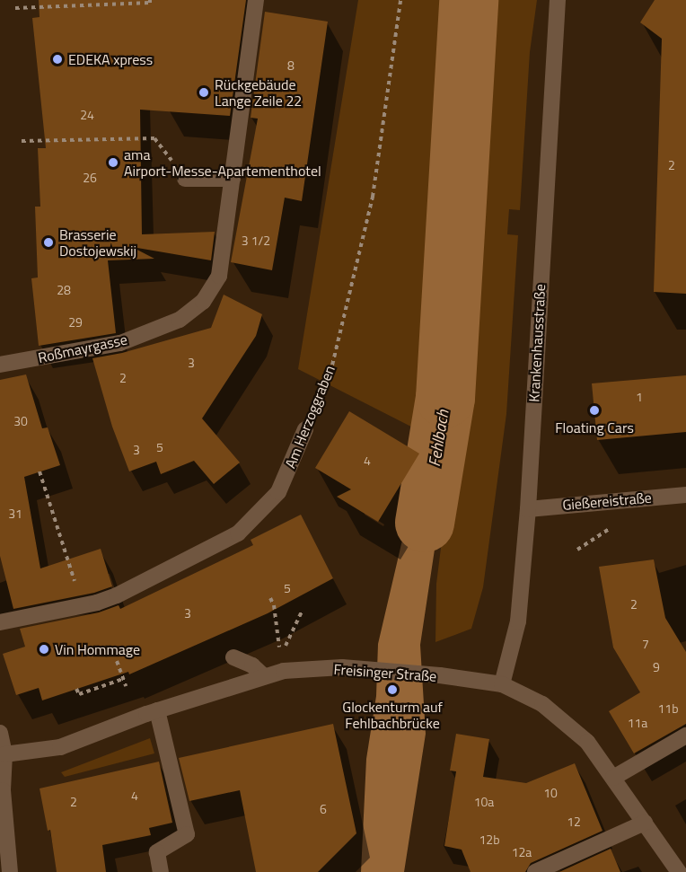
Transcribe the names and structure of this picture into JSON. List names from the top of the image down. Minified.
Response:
{"streets":{"street":["Krankenhausstraße","Roßmayrgasse","Am Herzoggraben","Gießereistraße","Freisinger Straße"]},"crossings":[["Krankenhausstraße","Gießereistraße"],["Krankenhausstraße","Freisinger Straße"]],"water":["Fehlbach"],"places":["EDEKA xpress","Rückgebäude Lange Zeile 22","ama Airport-Messe-Apartementhotel","Brasserie Dostojewskij","Floating Cars","Vin Hommage","Glockenturm auf Fehlbachbrücke"],"house_numbers":["8","24","2","26","3 1/2","28","29","3","2","1","30","5","3","4","31","5","2","3","7","9","11b","11a","10","4","2","10a","6","12","12b","12a"]}
